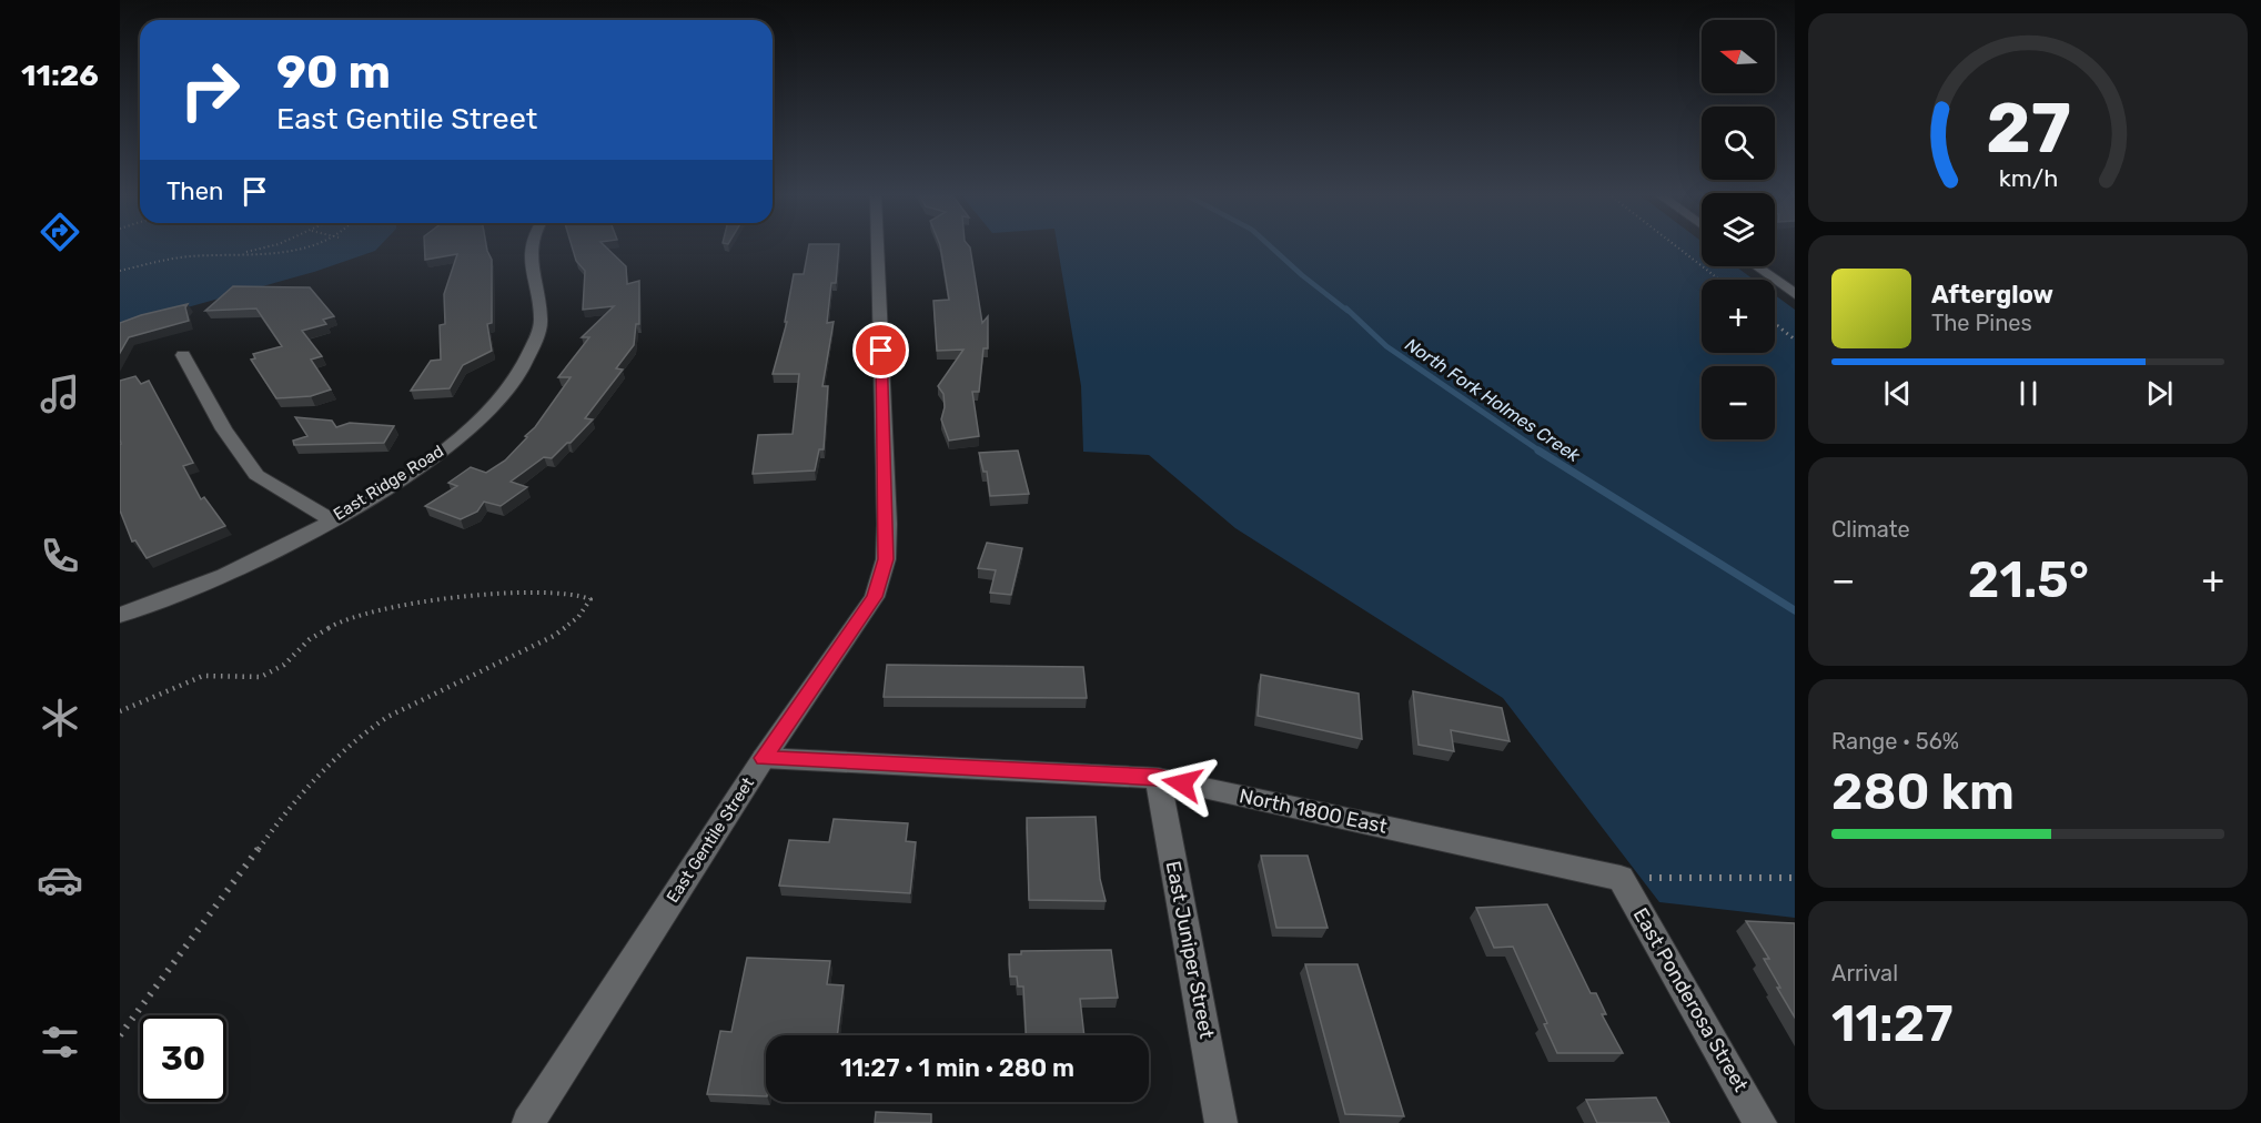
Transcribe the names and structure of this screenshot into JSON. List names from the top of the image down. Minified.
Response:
{"streets":{"street":["East Ridge Road","North 1800 East","East Gentile Street","East Juniper Street","East Ponderosa Street"]},"crossings":[["North 1800 East","East Gentile Street"],["North 1800 East","East Juniper Street"],["North 1800 East","East Ponderosa Street"]],"water":["North Fork Holmes Creek"],"north":"left","page":{"tabs":"11:26","map_buttons":["+","−"],"turn":["90 m","East Gentile Street"],"then":"Then","song":["Afterglow","The Pines"],"tile":["Climate",["Range · 56%","280 km"],["Arrival","11:27"]],"heat":["−","21.5°","+"],"limit":"30","trip":"11:27 · 1 min · 280 m","gauge":["27","km/h"]}}
